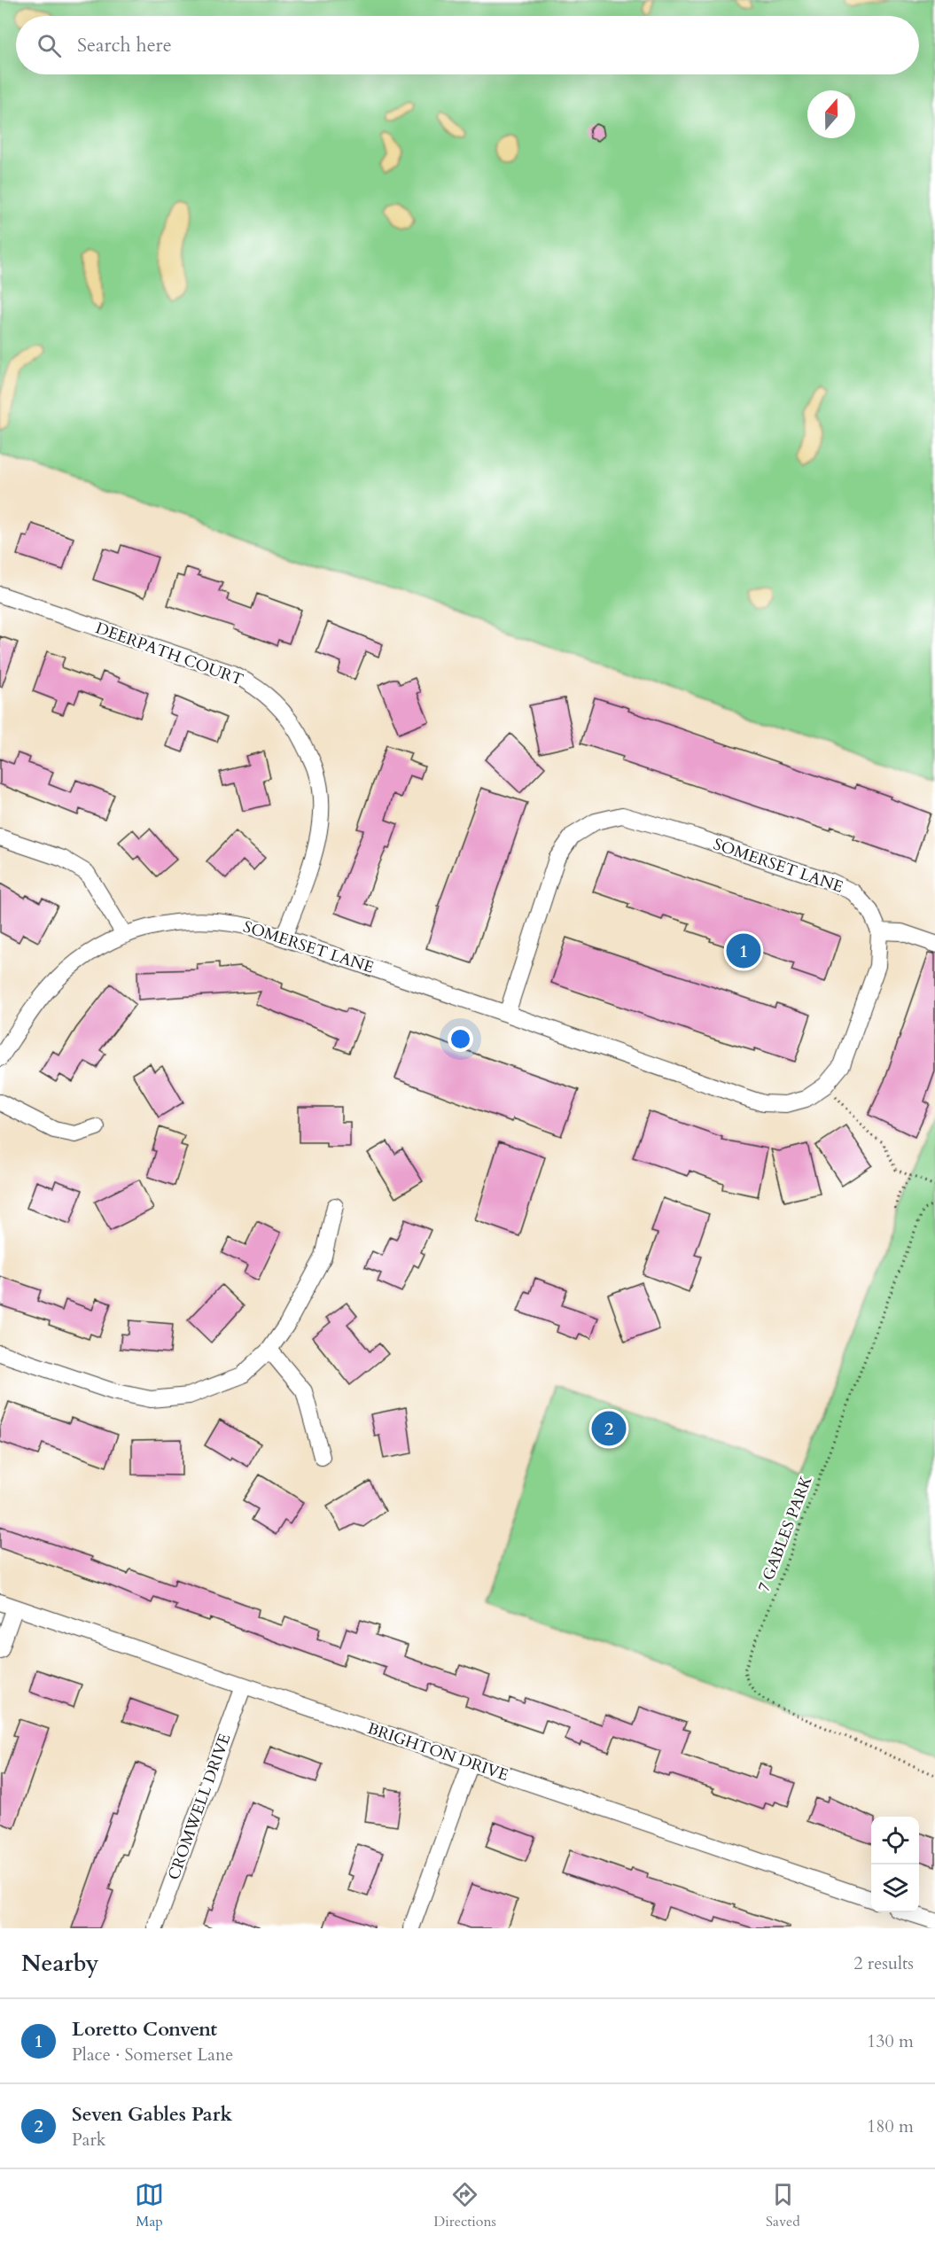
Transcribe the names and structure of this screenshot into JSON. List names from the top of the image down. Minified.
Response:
{"streets":{"street":["DEERPATH COURT","SOMERSET LANE","BRIGHTON DRIVE","CROMWELL DRIVE"],"path":["7 GABLES PARK"]},"crossings":[["DEERPATH COURT","SOMERSET LANE"],["BRIGHTON DRIVE","CROMWELL DRIVE"]],"north":"top","page":{"search":"Search here","pins":["1","2"],"heading":["Nearby","2 results"],"list":[{"mark":"1","name":"Loretto Convent","note":"Place · Somerset Lane","value":"130 m"},{"mark":"2","name":"Seven Gables Park","note":"Park","value":"180 m"}],"nav":["Map","Directions","Saved"]}}
